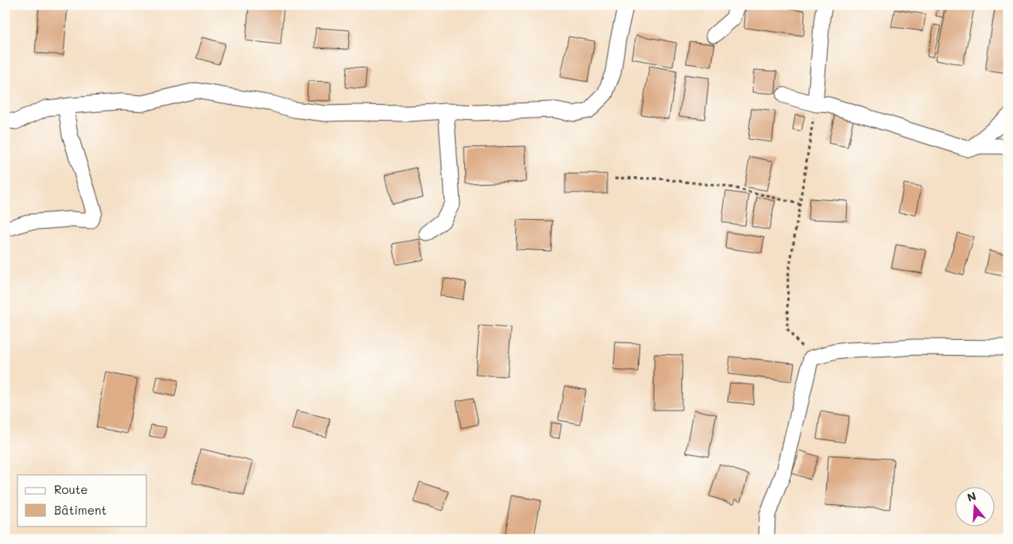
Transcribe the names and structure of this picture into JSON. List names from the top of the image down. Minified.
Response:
{"legend":["Route","Bâtiment"],"north":"top"}
